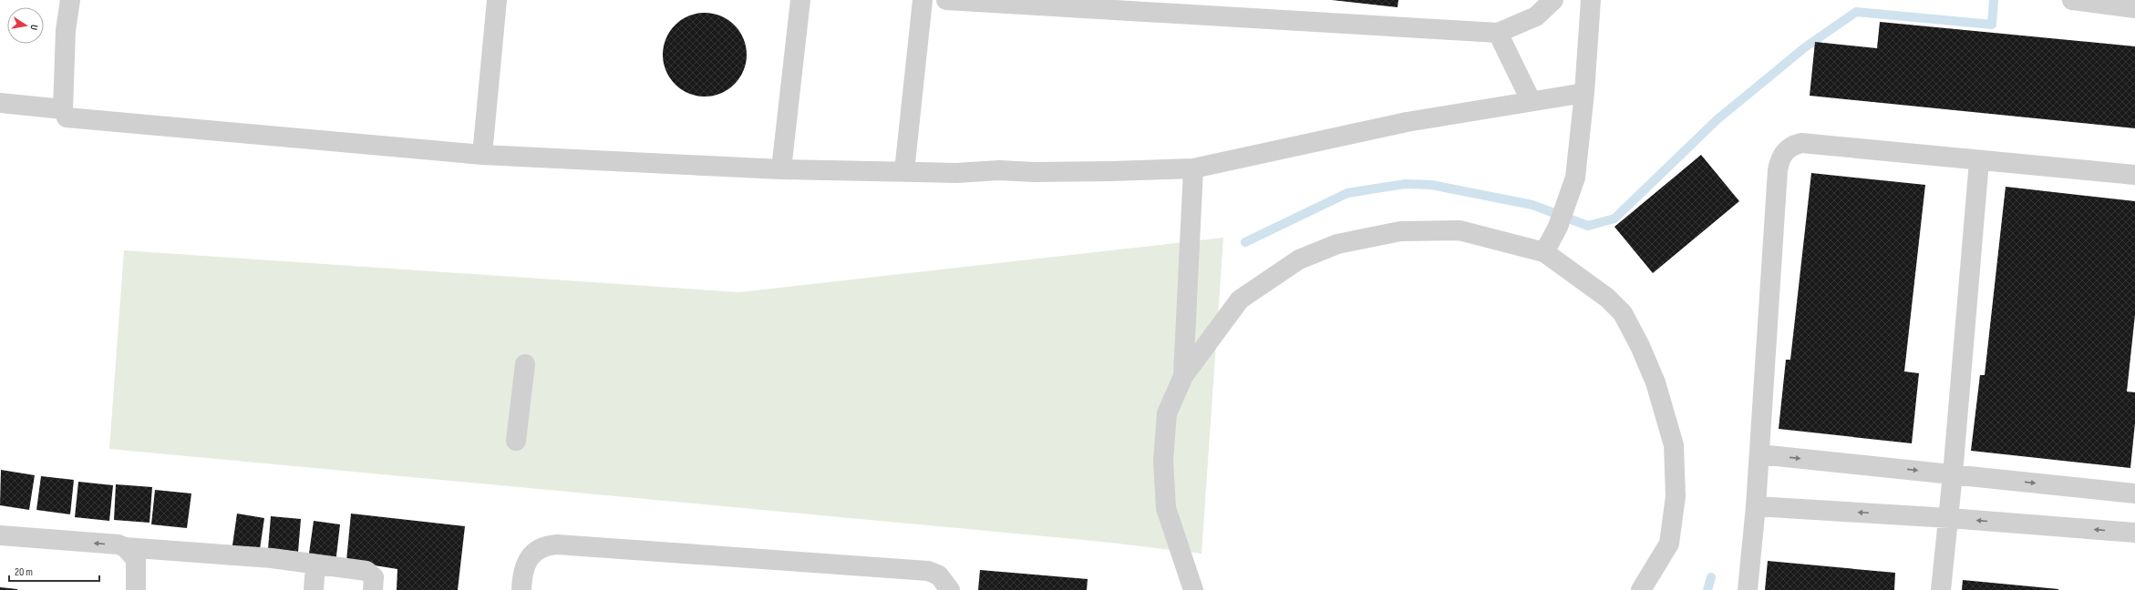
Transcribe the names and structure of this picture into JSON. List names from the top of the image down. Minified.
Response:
{"scale_bar":"20 m","north":"right"}
